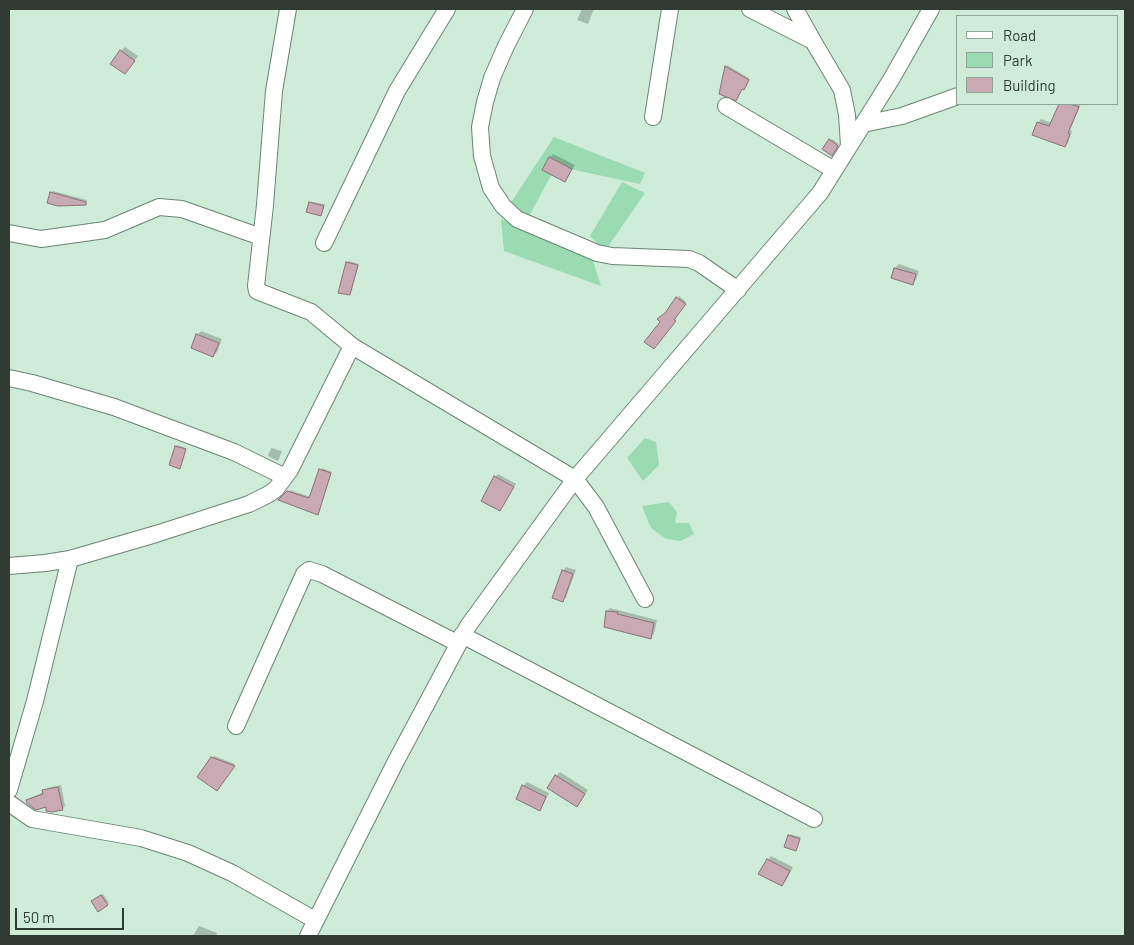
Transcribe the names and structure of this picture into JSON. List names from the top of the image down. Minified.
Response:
{"legend":["Road","Park","Building"],"scale_bar":"50 m"}
